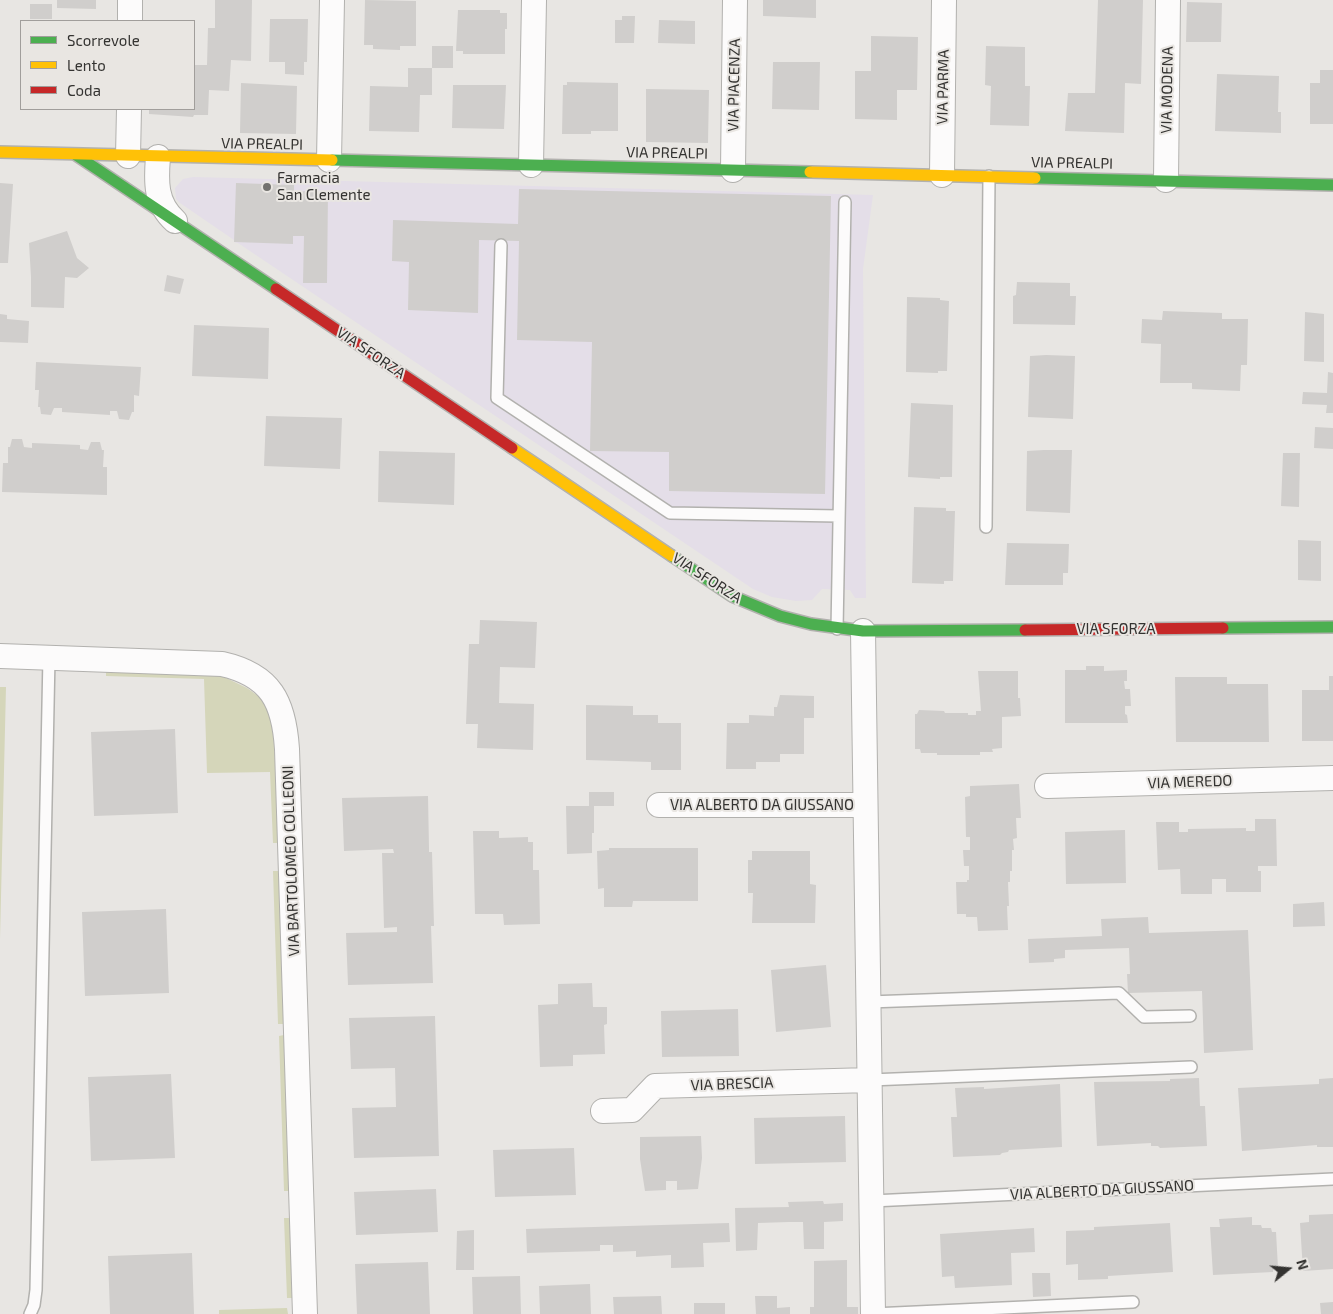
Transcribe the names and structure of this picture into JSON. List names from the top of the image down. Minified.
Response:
{"streets":{"street":["VIA PIACENZA","VIA PARMA","VIA MODENA","VIA PREALPI","VIA SFORZA","VIA MEREDO","VIA ALBERTO DA GIUSSANO","VIA BARTOLOMEO COLLEONI","VIA BRESCIA"]},"crossings":[["VIA PIACENZA","VIA PREALPI"],["VIA PARMA","VIA PREALPI"],["VIA MODENA","VIA PREALPI"],["VIA PREALPI","VIA SFORZA"],["VIA SFORZA","VIA ALBERTO DA GIUSSANO"],["VIA ALBERTO DA GIUSSANO","VIA BRESCIA"]],"places":["Farmacia San Clemente"],"legend":["Scorrevole","Lento","Coda"],"north":"right"}
